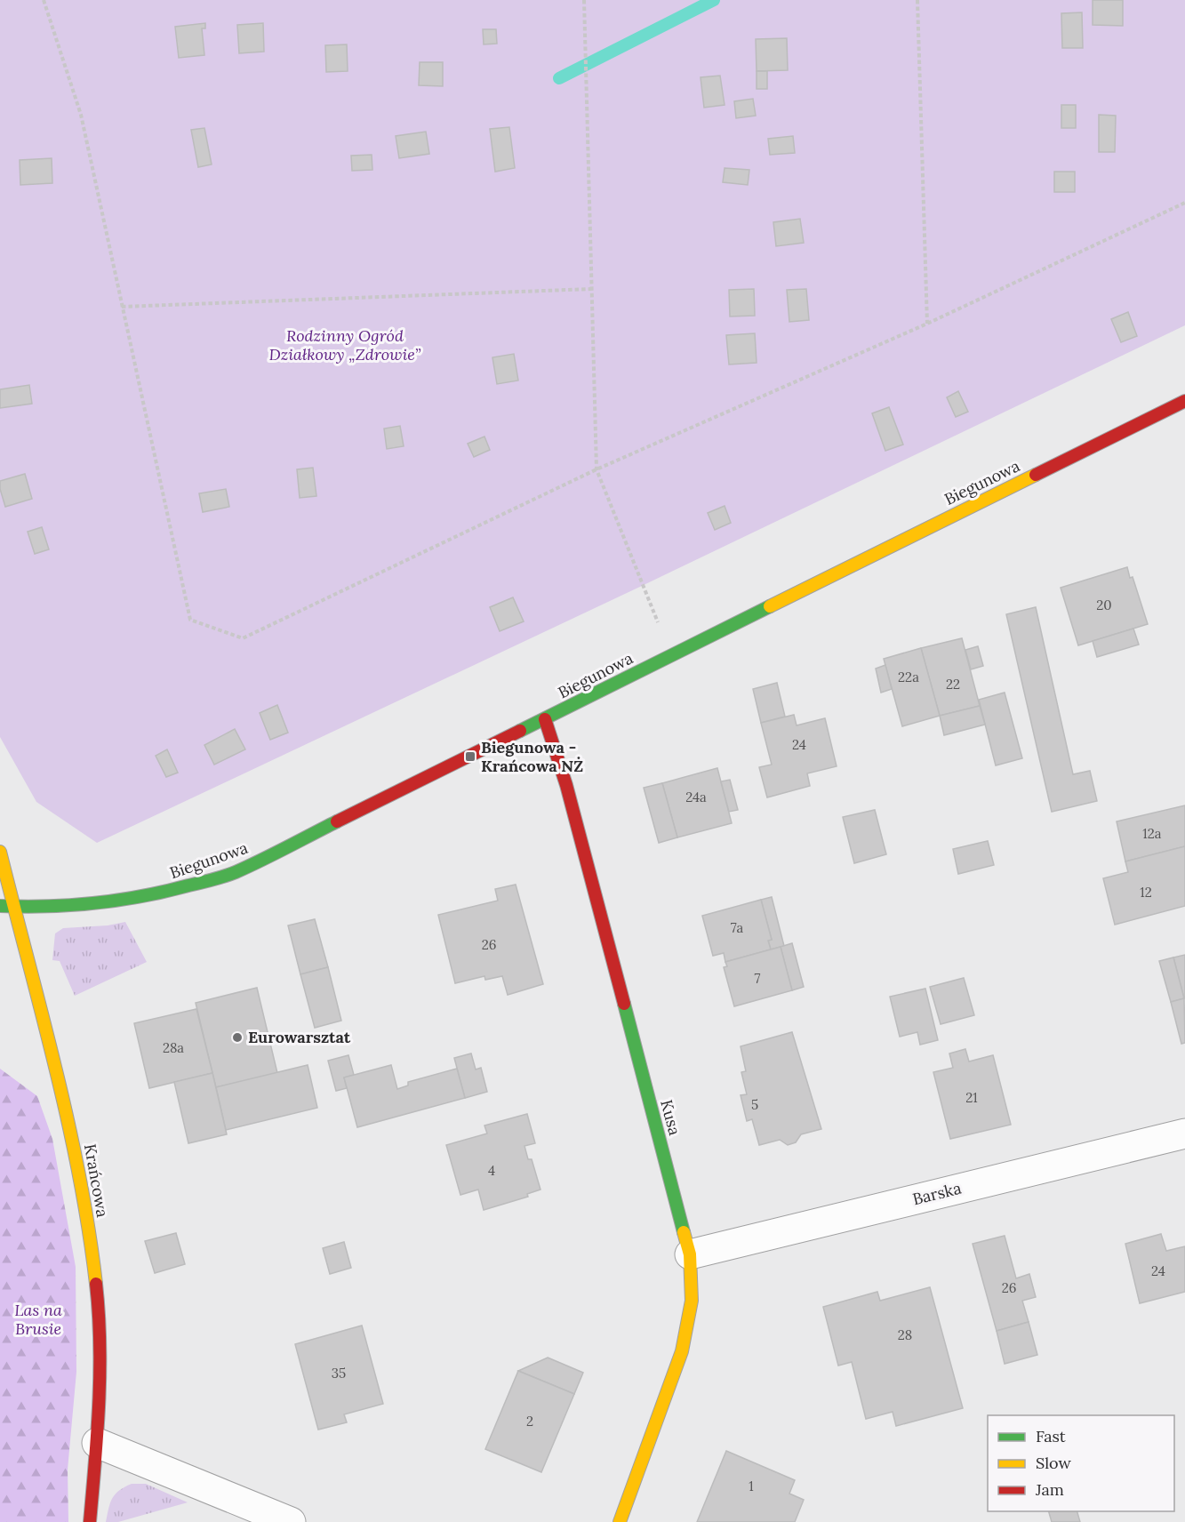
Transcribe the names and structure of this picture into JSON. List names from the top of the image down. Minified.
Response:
{"streets":{"street":["Biegunowa","Kusa","Krańcowa","Barska"]},"crossings":[["Biegunowa","Kusa"],["Biegunowa","Krańcowa"],["Kusa","Barska"]],"parks":["Rodzinny Ogród Działkowy „Zdrowie”","Las na Brusie"],"places":{"transit":["Biegunowa - Krańcowa NŻ"],"other":["Eurowarsztat"]},"house_numbers":["20","22a","22","24","24a","12a","12","7a","26","7","28a","21","5","4","24","26","28","35","2","1"],"legend":["Fast","Slow","Jam"]}
